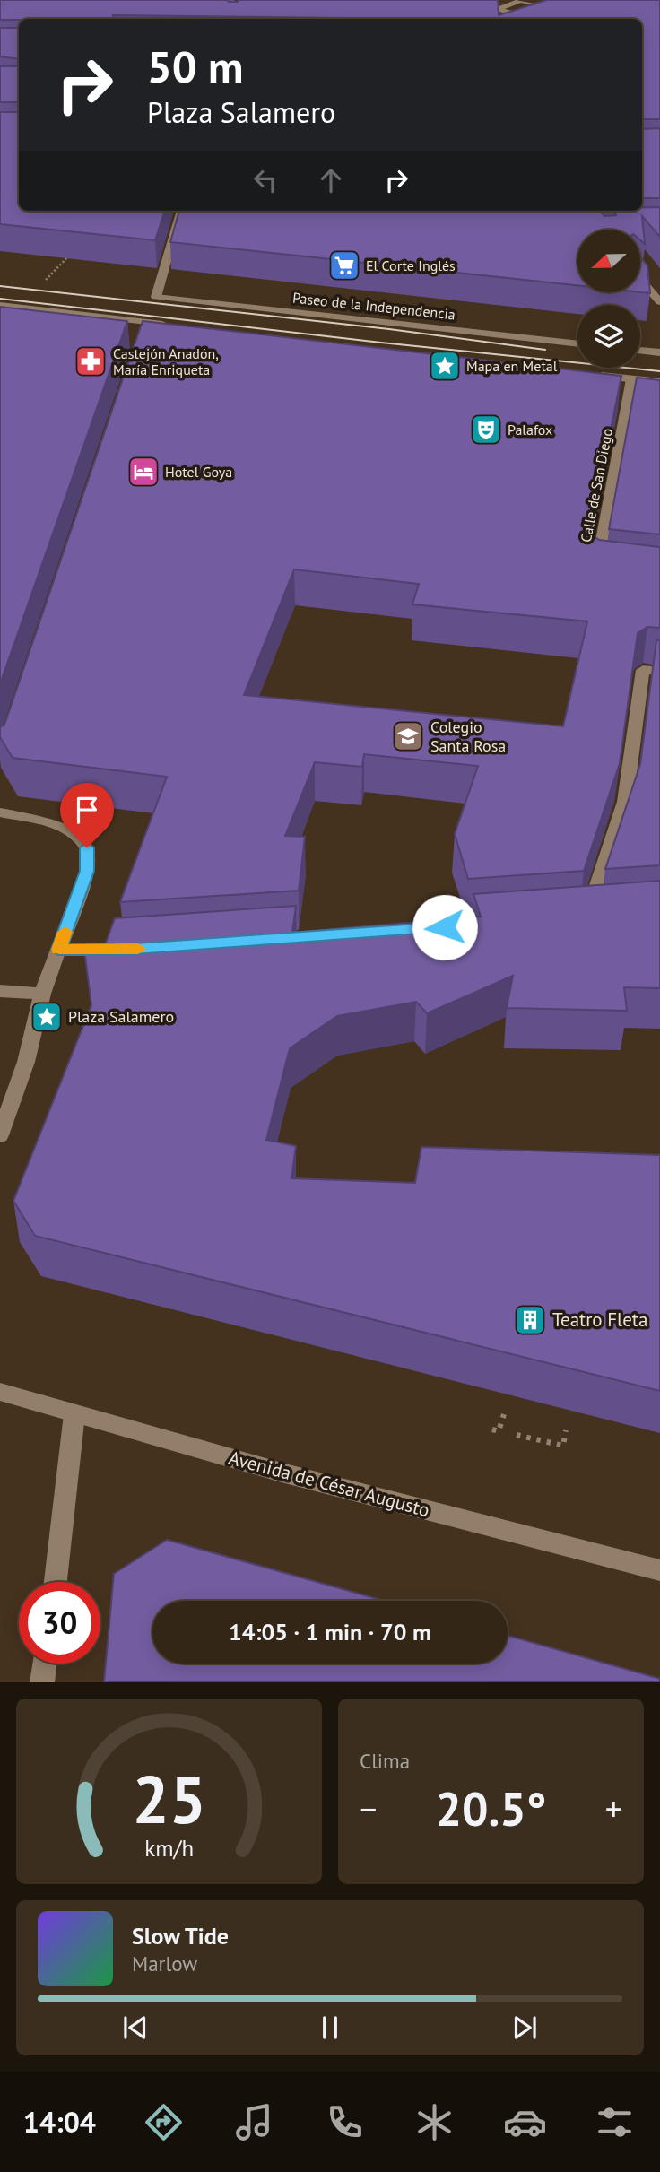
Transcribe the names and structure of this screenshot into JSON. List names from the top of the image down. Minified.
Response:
{"streets":{"street":["Paseo de la Independencia","Calle de San Diego","Avenida de César Augusto"]},"places":{"supermarket":["El Corte Inglés"],"pharmacy":["Castejón Anadón, María Enriqueta"],"place":["Mapa en Metal","Plaza Salamero"],"theatre":["Palafox"],"hotel":["Hotel Goya"],"school or university":["Colegio Santa Rosa"],"building":["Teatro Fleta"]},"north":"left","page":{"turn":["50 m","Plaza Salamero"],"limit":"30","trip":"14:05 · 1 min · 70 m","tile":"Clima","heat":["−","20.5°","+"],"song":["Slow Tide","Marlow"],"tabs":"14:04","gauge":["25","km/h"]}}
